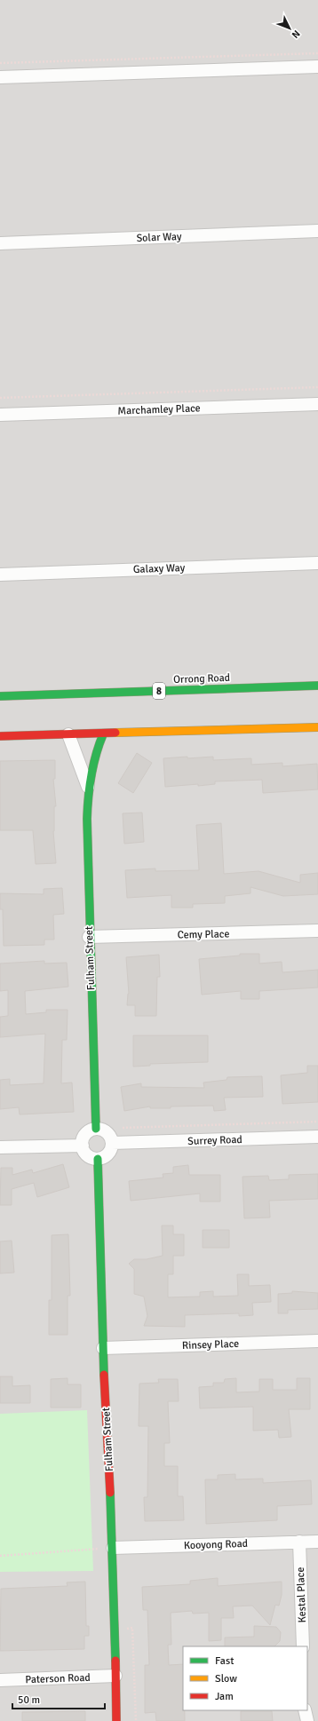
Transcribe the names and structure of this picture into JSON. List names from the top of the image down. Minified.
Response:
{"streets":{"main road":["Orrong Road","8","Fulham Street"],"street":["Solar Way","Marchamley Place","Galaxy Way","Cemy Place","Surrey Road","Rinsey Place","Kooyong Road","Kestal Place","Paterson Road"]},"crossings":[["Cemy Place","Fulham Street"],["Fulham Street","Surrey Road"],["Fulham Street","Rinsey Place"],["Fulham Street","Kooyong Road"],["Fulham Street","Paterson Road"],["Kooyong Road","Kestal Place"]],"legend":["Fast","Slow","Jam"],"scale_bar":"50 m","north":"bottom right"}
